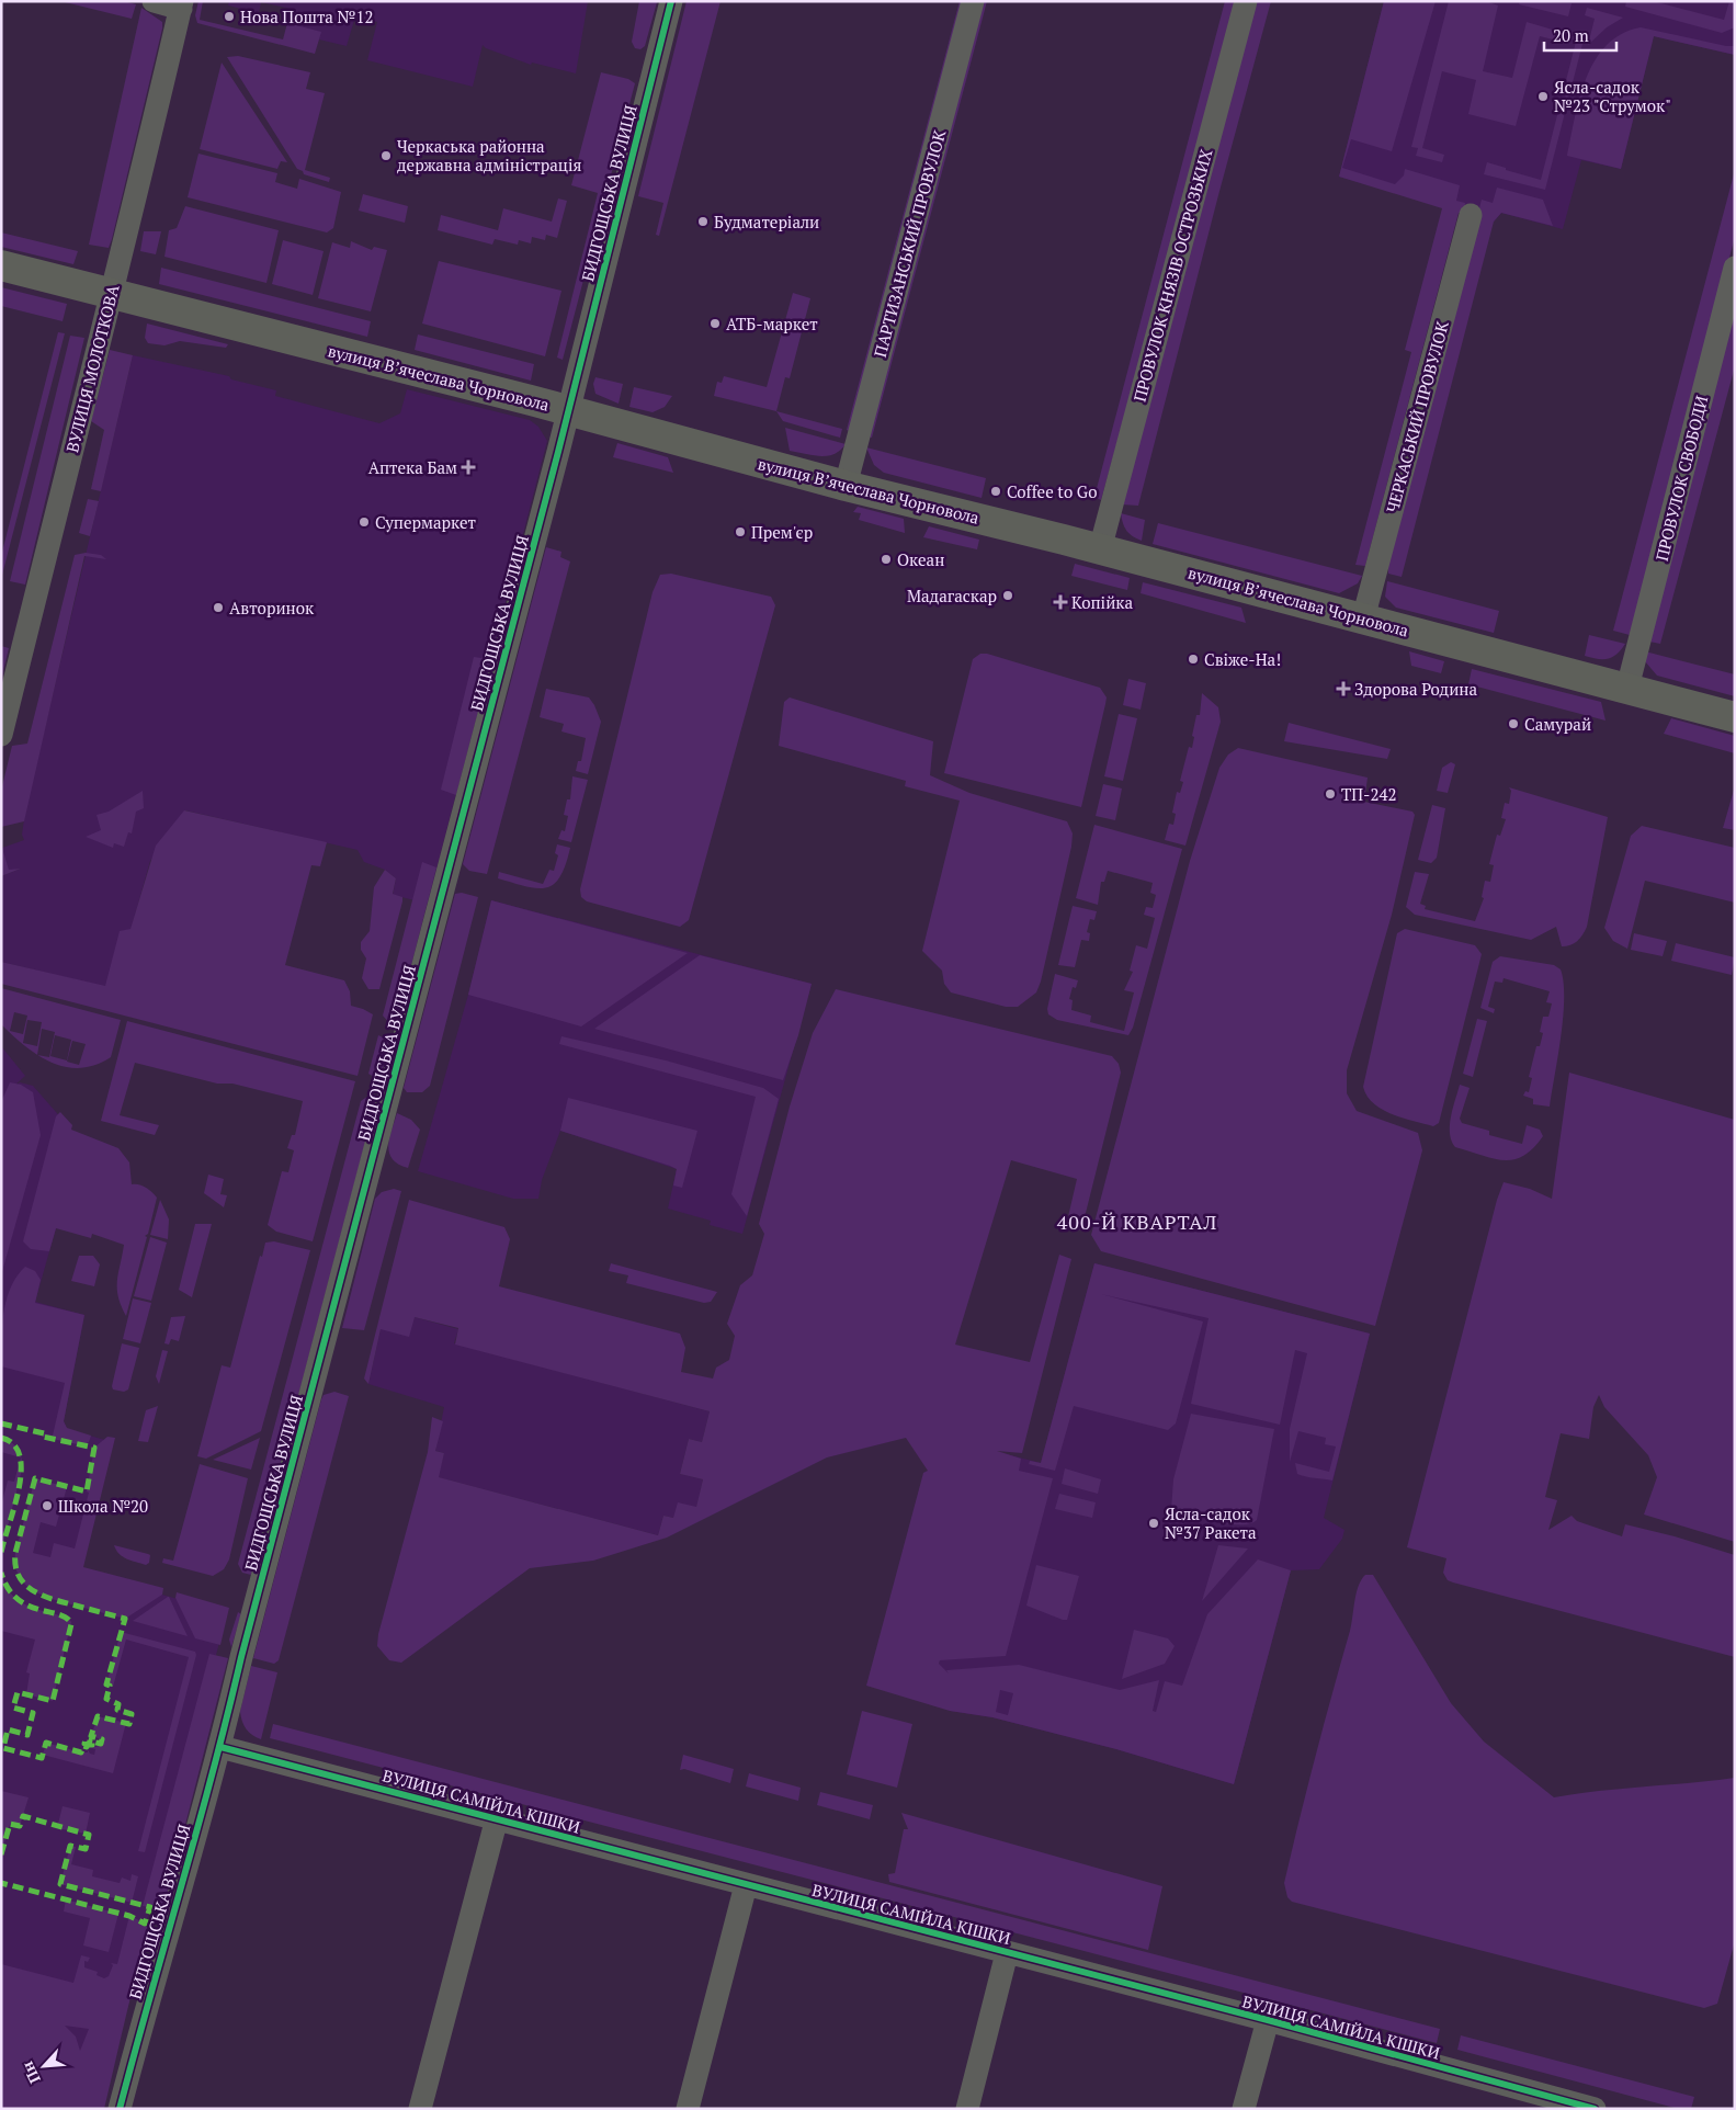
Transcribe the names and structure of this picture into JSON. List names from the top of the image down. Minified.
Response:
{"streets":{"main road":["вулиця Вʼячеслава Чорновола"],"street":["БИДГОЩСЬКА ВУЛИЦЯ","ПАРТИЗАНСЬКИЙ ПРОВУЛОК","ПРОВУЛОК КНЯЗІВ ОСТРОЗЬКИХ","ВУЛИЦЯ МОЛОТКОВА","ЧЕРКАСЬКИЙ ПРОВУЛОК","ПРОВУЛОК СВОБОДИ","ВУЛИЦЯ САМІЙЛА КІШКИ"]},"crossings":[["БИДГОЩСЬКА ВУЛИЦЯ","вулиця Вʼячеслава Чорновола"],["БИДГОЩСЬКА ВУЛИЦЯ","ВУЛИЦЯ САМІЙЛА КІШКИ"],["ПАРТИЗАНСЬКИЙ ПРОВУЛОК","вулиця Вʼячеслава Чорновола"],["ПРОВУЛОК КНЯЗІВ ОСТРОЗЬКИХ","вулиця Вʼячеслава Чорновола"],["ВУЛИЦЯ МОЛОТКОВА","вулиця Вʼячеслава Чорновола"],["вулиця Вʼячеслава Чорновола","ЧЕРКАСЬКИЙ ПРОВУЛОК"],["вулиця Вʼячеслава Чорновола","ПРОВУЛОК СВОБОДИ"]],"districts":["400-Й КВАРТАЛ"],"places":{"other":["Нова Пошта №12","Ясла-садок №23 \"Струмок\"","Черкаська районна державна адміністрація","Будматеріали","АТБ-маркет","Coffee to Go","Супермаркет","Прем'єр","Океан","Мадагаскар","Авторинок","Свіже-На!","Самурай","ТП-242","Школа №20","Ясла-садок №37 Ракета"],"health":["Аптека Бам","Копійка","Здорова Родина"]},"scale_bar":"20 m","north":"bottom left"}
